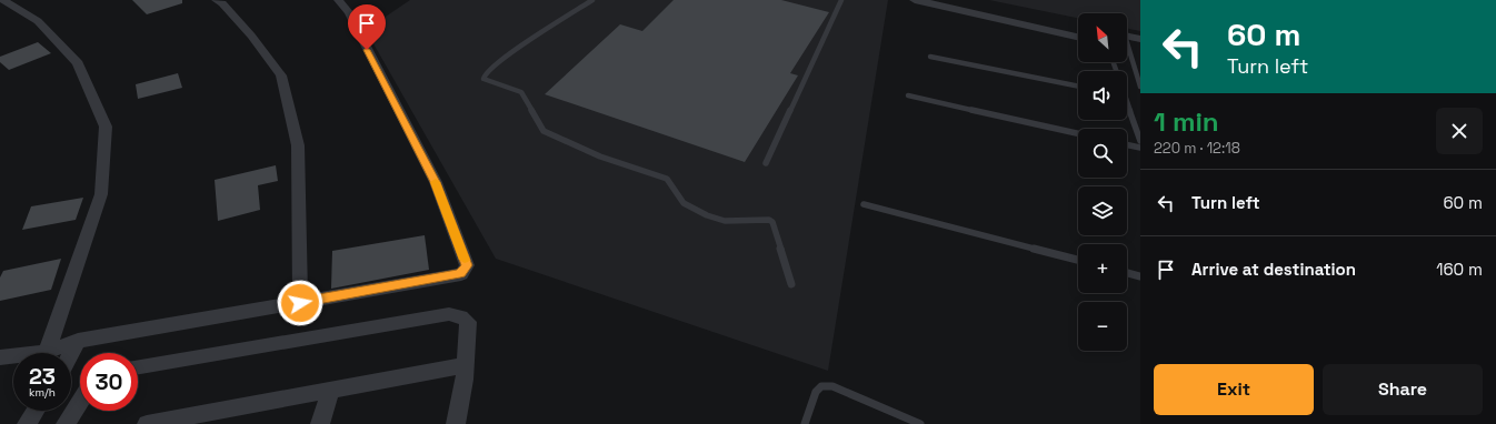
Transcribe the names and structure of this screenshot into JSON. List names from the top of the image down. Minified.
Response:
{"north":"top left","page":{"turn":["60 m","Turn left"],"map_buttons":["+","−"],"heading":["1 min","220 m · 12:18"],"list":[{"name":"Turn left","value":"60 m"},{"name":"Arrive at destination","value":"160 m"}],"speed":"23 km/h","limit":"30","buttons":["Exit","Share"]}}
